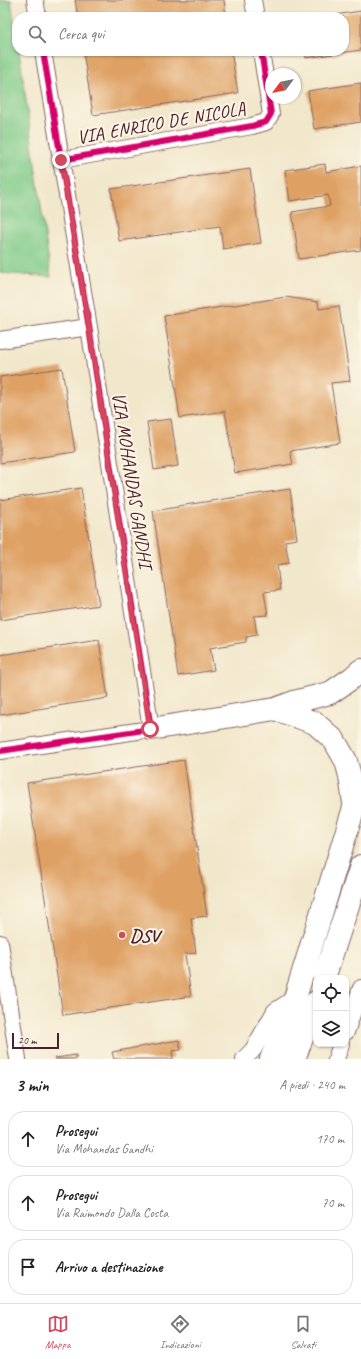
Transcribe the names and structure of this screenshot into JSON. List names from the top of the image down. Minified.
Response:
{"streets":{"street":["VIA ENRICO DE NICOLA","VIA MOHANDAS GANDHI"]},"crossings":[["VIA ENRICO DE NICOLA","VIA MOHANDAS GANDHI"]],"places":["DSV"],"scale_bar":"20 m","north":"bottom left","page":{"search":"Cerca qui","scale":"20 m","heading":["3 min","A piedi · 240 m"],"list":[["Prosegui","Via Mohandas Gandhi","170 m"],["Prosegui","Via Raimondo Dalla Costa","70 m"],"Arrivo a destinazione"],"nav":["Mappa","Indicazioni","Salvati"]}}
